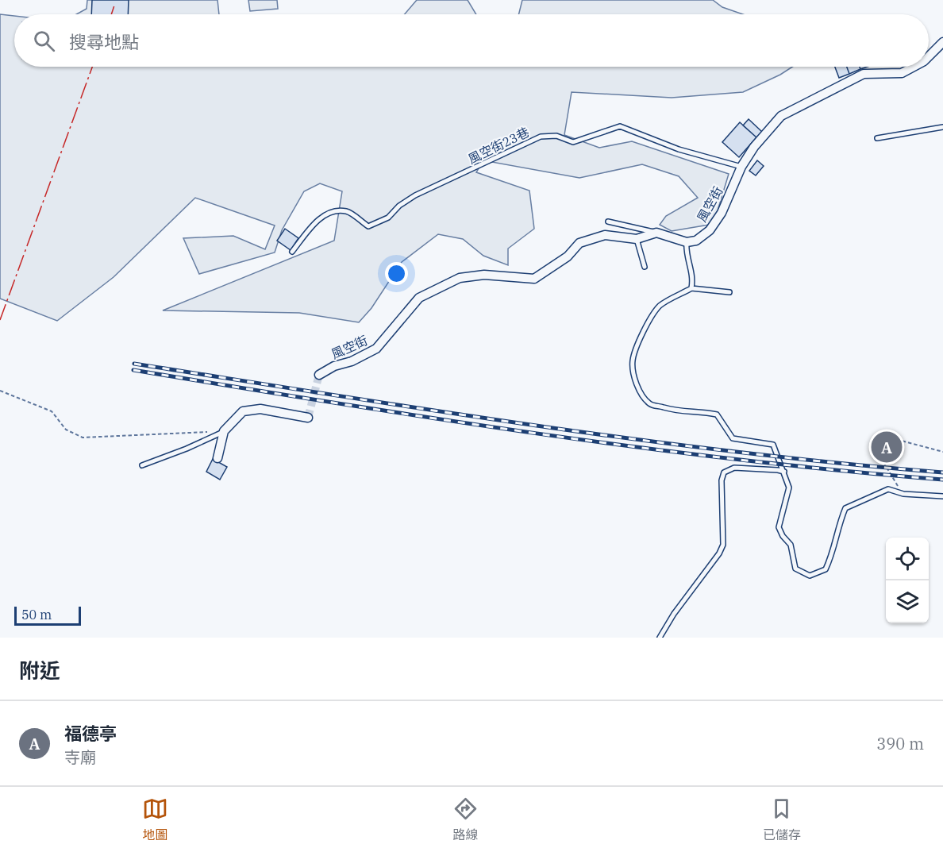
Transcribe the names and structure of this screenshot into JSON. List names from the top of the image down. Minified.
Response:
{"streets":{"street":["風空街"],"lane":["風空街23巷"]},"crossings":[["風空街23巷","風空街"]],"scale_bar":"50 m","page":{"search":"搜尋地點","pins":"A","scale":"50 m","heading":"附近","list":[{"mark":"A","name":"福德亭","note":"寺廟","value":"390 m"}],"nav":["地圖","路線","已儲存"]}}
